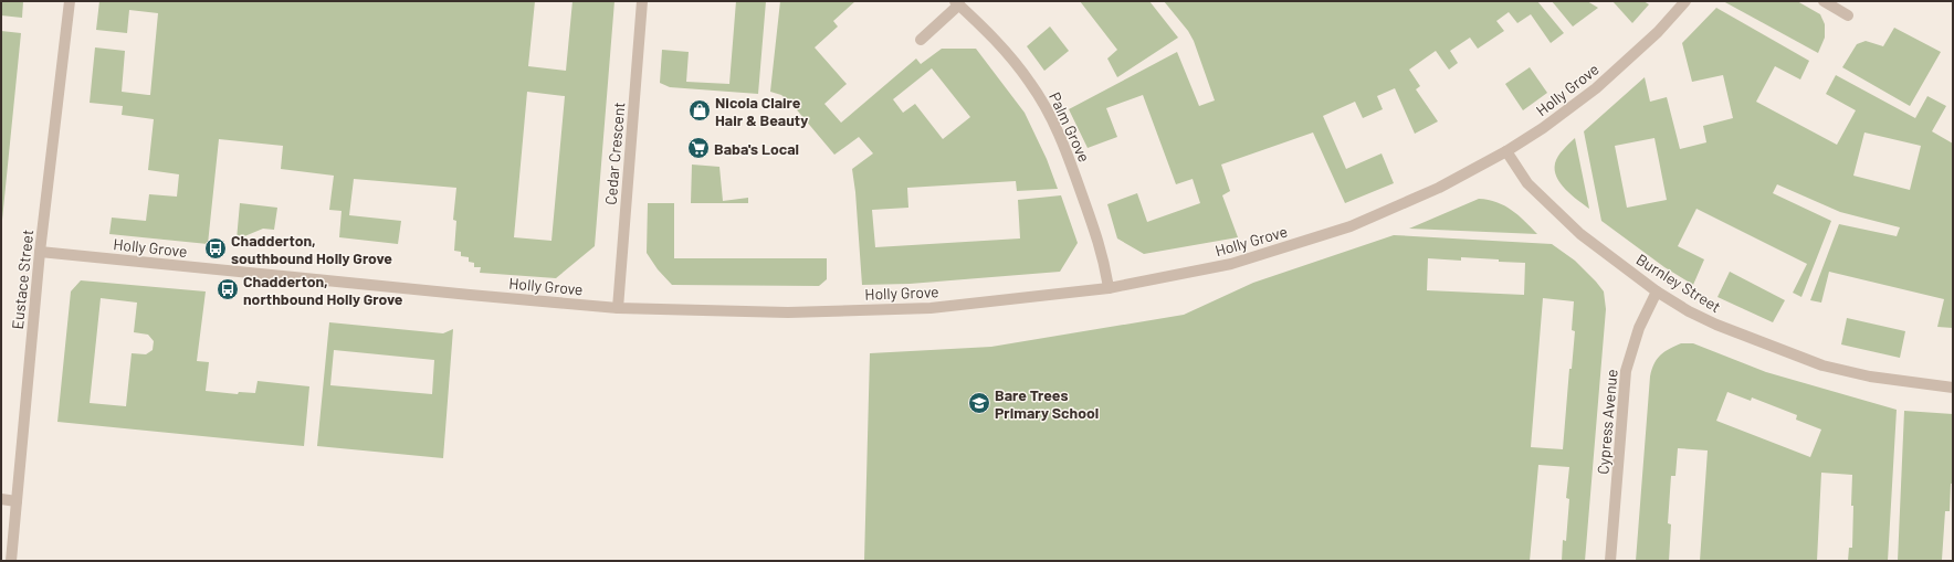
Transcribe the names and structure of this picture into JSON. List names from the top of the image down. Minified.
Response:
{"streets":{"street":["Holly Grove","Palm Grove","Cedar Crescent","Eustace Street","Burnley Street","Cypress Avenue"]},"crossings":[["Holly Grove","Palm Grove"],["Holly Grove","Cedar Crescent"],["Holly Grove","Eustace Street"],["Holly Grove","Burnley Street"],["Burnley Street","Cypress Avenue"]],"places":{"shop":["Nicola Claire Hair & Beauty"],"supermarket":["Baba's Local"],"bus stop":["Chadderton, southbound Holly Grove","Chadderton, northbound Holly Grove"],"school or university":["Bare Trees Primary School"]}}
